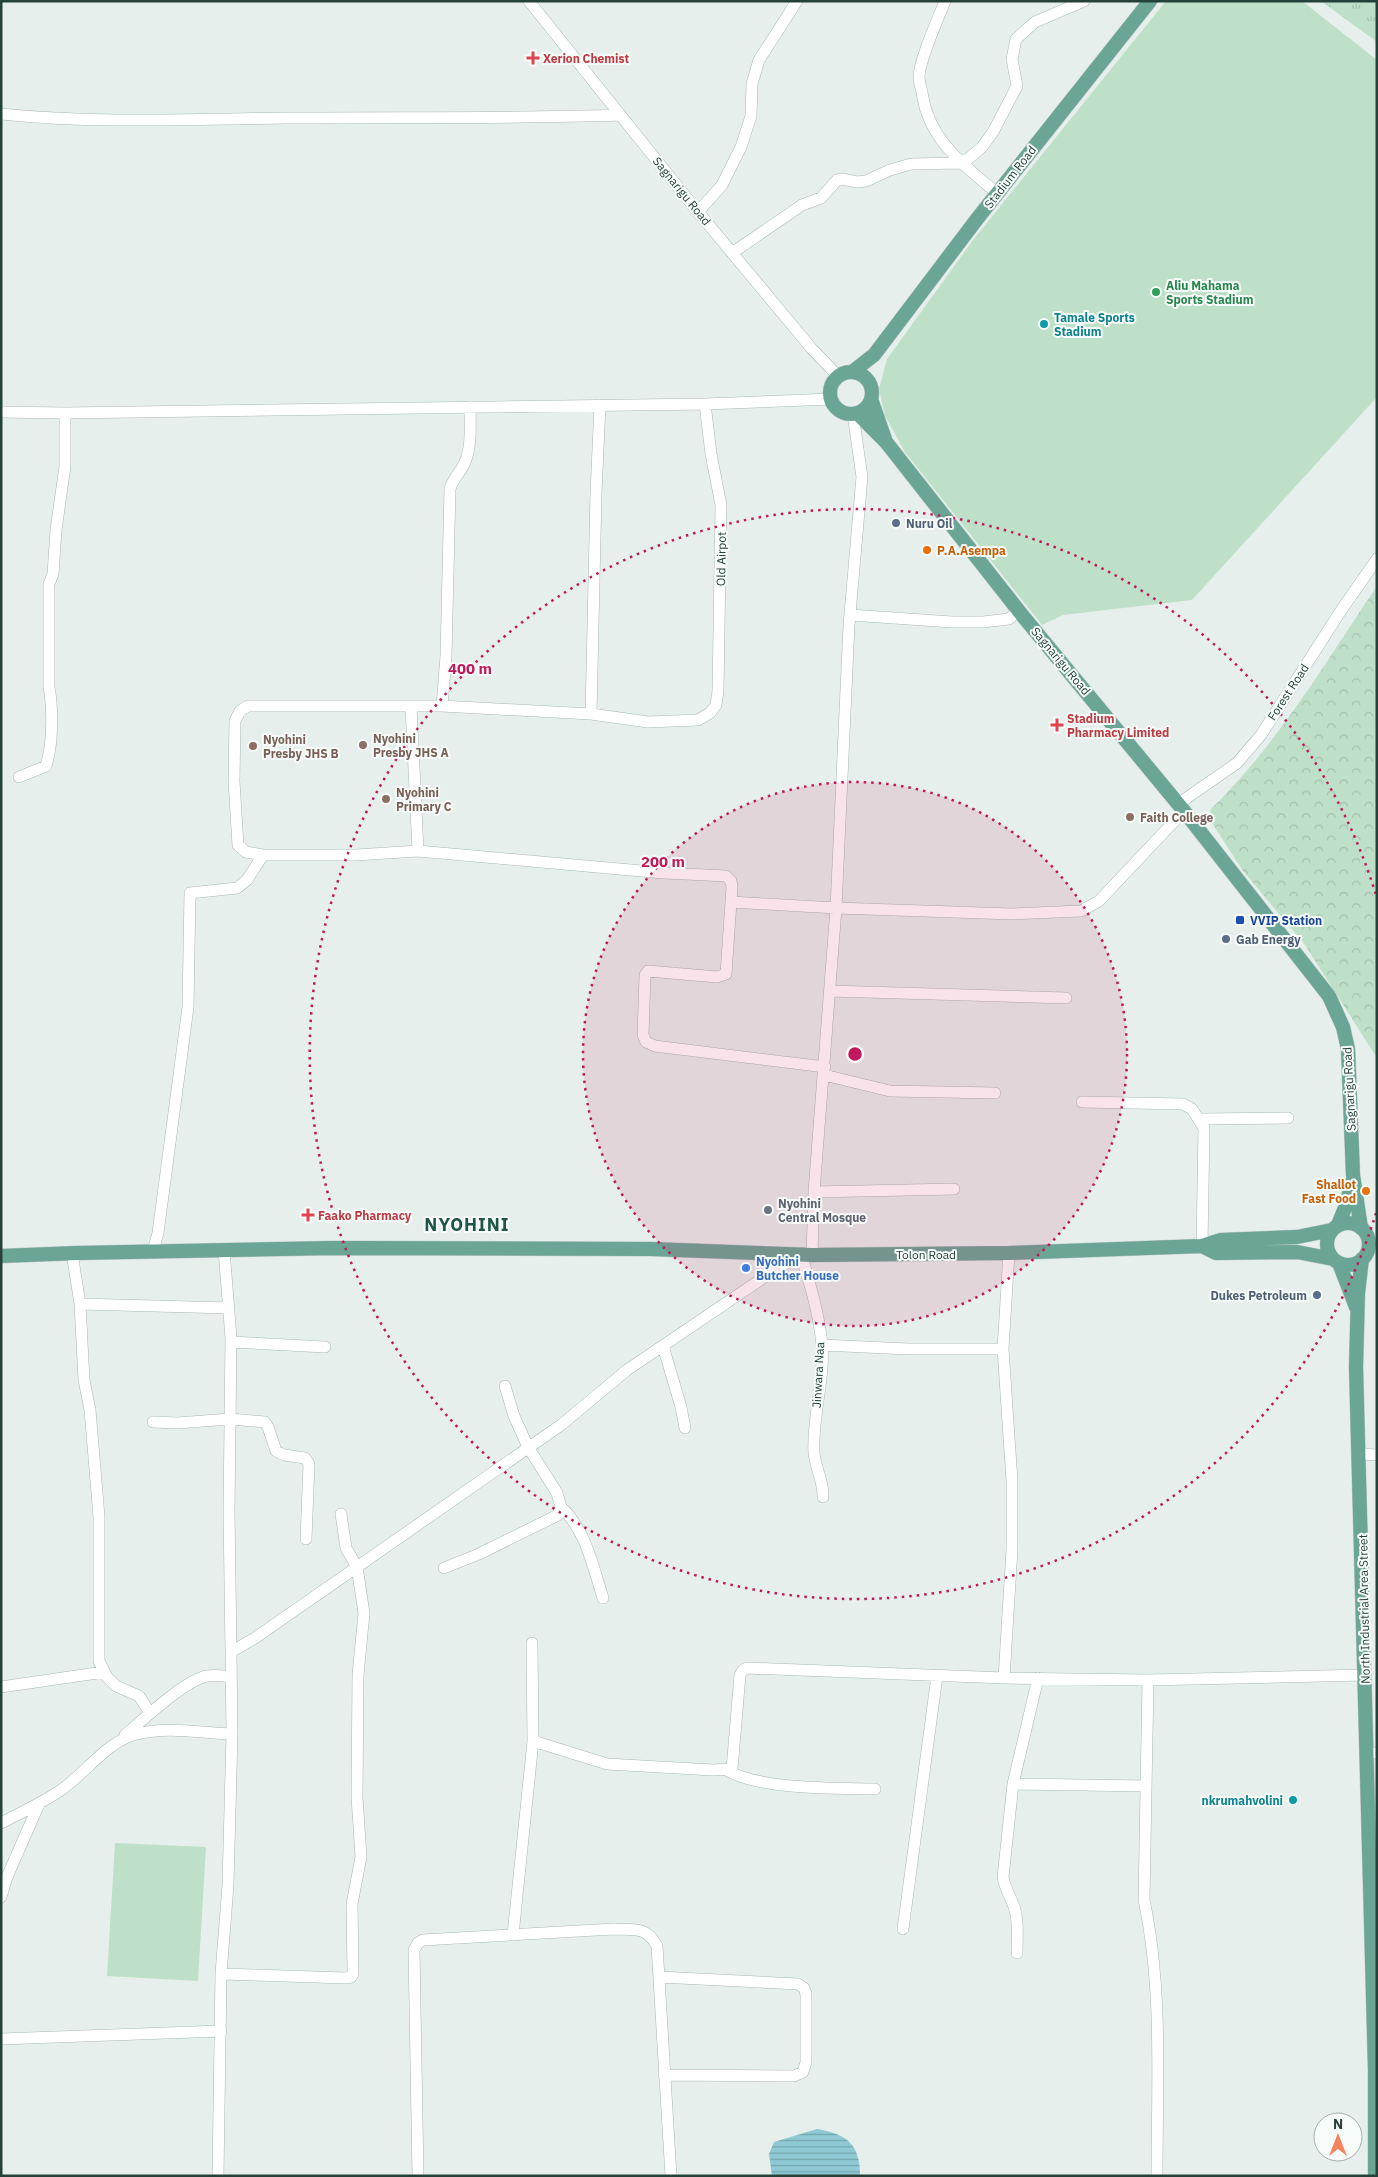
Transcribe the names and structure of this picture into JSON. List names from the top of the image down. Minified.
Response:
{"streets":{"main road":["Stadium Road","Sagnarigu Road","Tolon Road","North Industrial Area Street"],"street":["Old Airpot","Forest Road","Jinwara Naa"]},"crossings":[["Stadium Road","Sagnarigu Road"],["Stadium Road","Jinwara Naa"],["Sagnarigu Road","Forest Road"],["Sagnarigu Road","Jinwara Naa"],["Sagnarigu Road","North Industrial Area Street"],["Forest Road","Jinwara Naa"],["Tolon Road","Jinwara Naa"]],"districts":["NYOHINI"],"places":{"health":["Xerion Chemist","Stadium Pharmacy Limited","Faako Pharmacy"],"other":["Aliu Mahama Sports Stadium","Tamale Sports Stadium","Nuru Oil","P.A.Asempa","Nyohini Presby JHS A","Nyohini Presby JHS B","Nyohini Primary C","Faith College","Gab Energy","Shallot Fast Food","Nyohini Central Mosque","Nyohini Butcher House","Dukes Petroleum","nkrumahvolini"],"transit":["VVIP Station"]},"north":"top","rings":["400 m","200 m"]}
